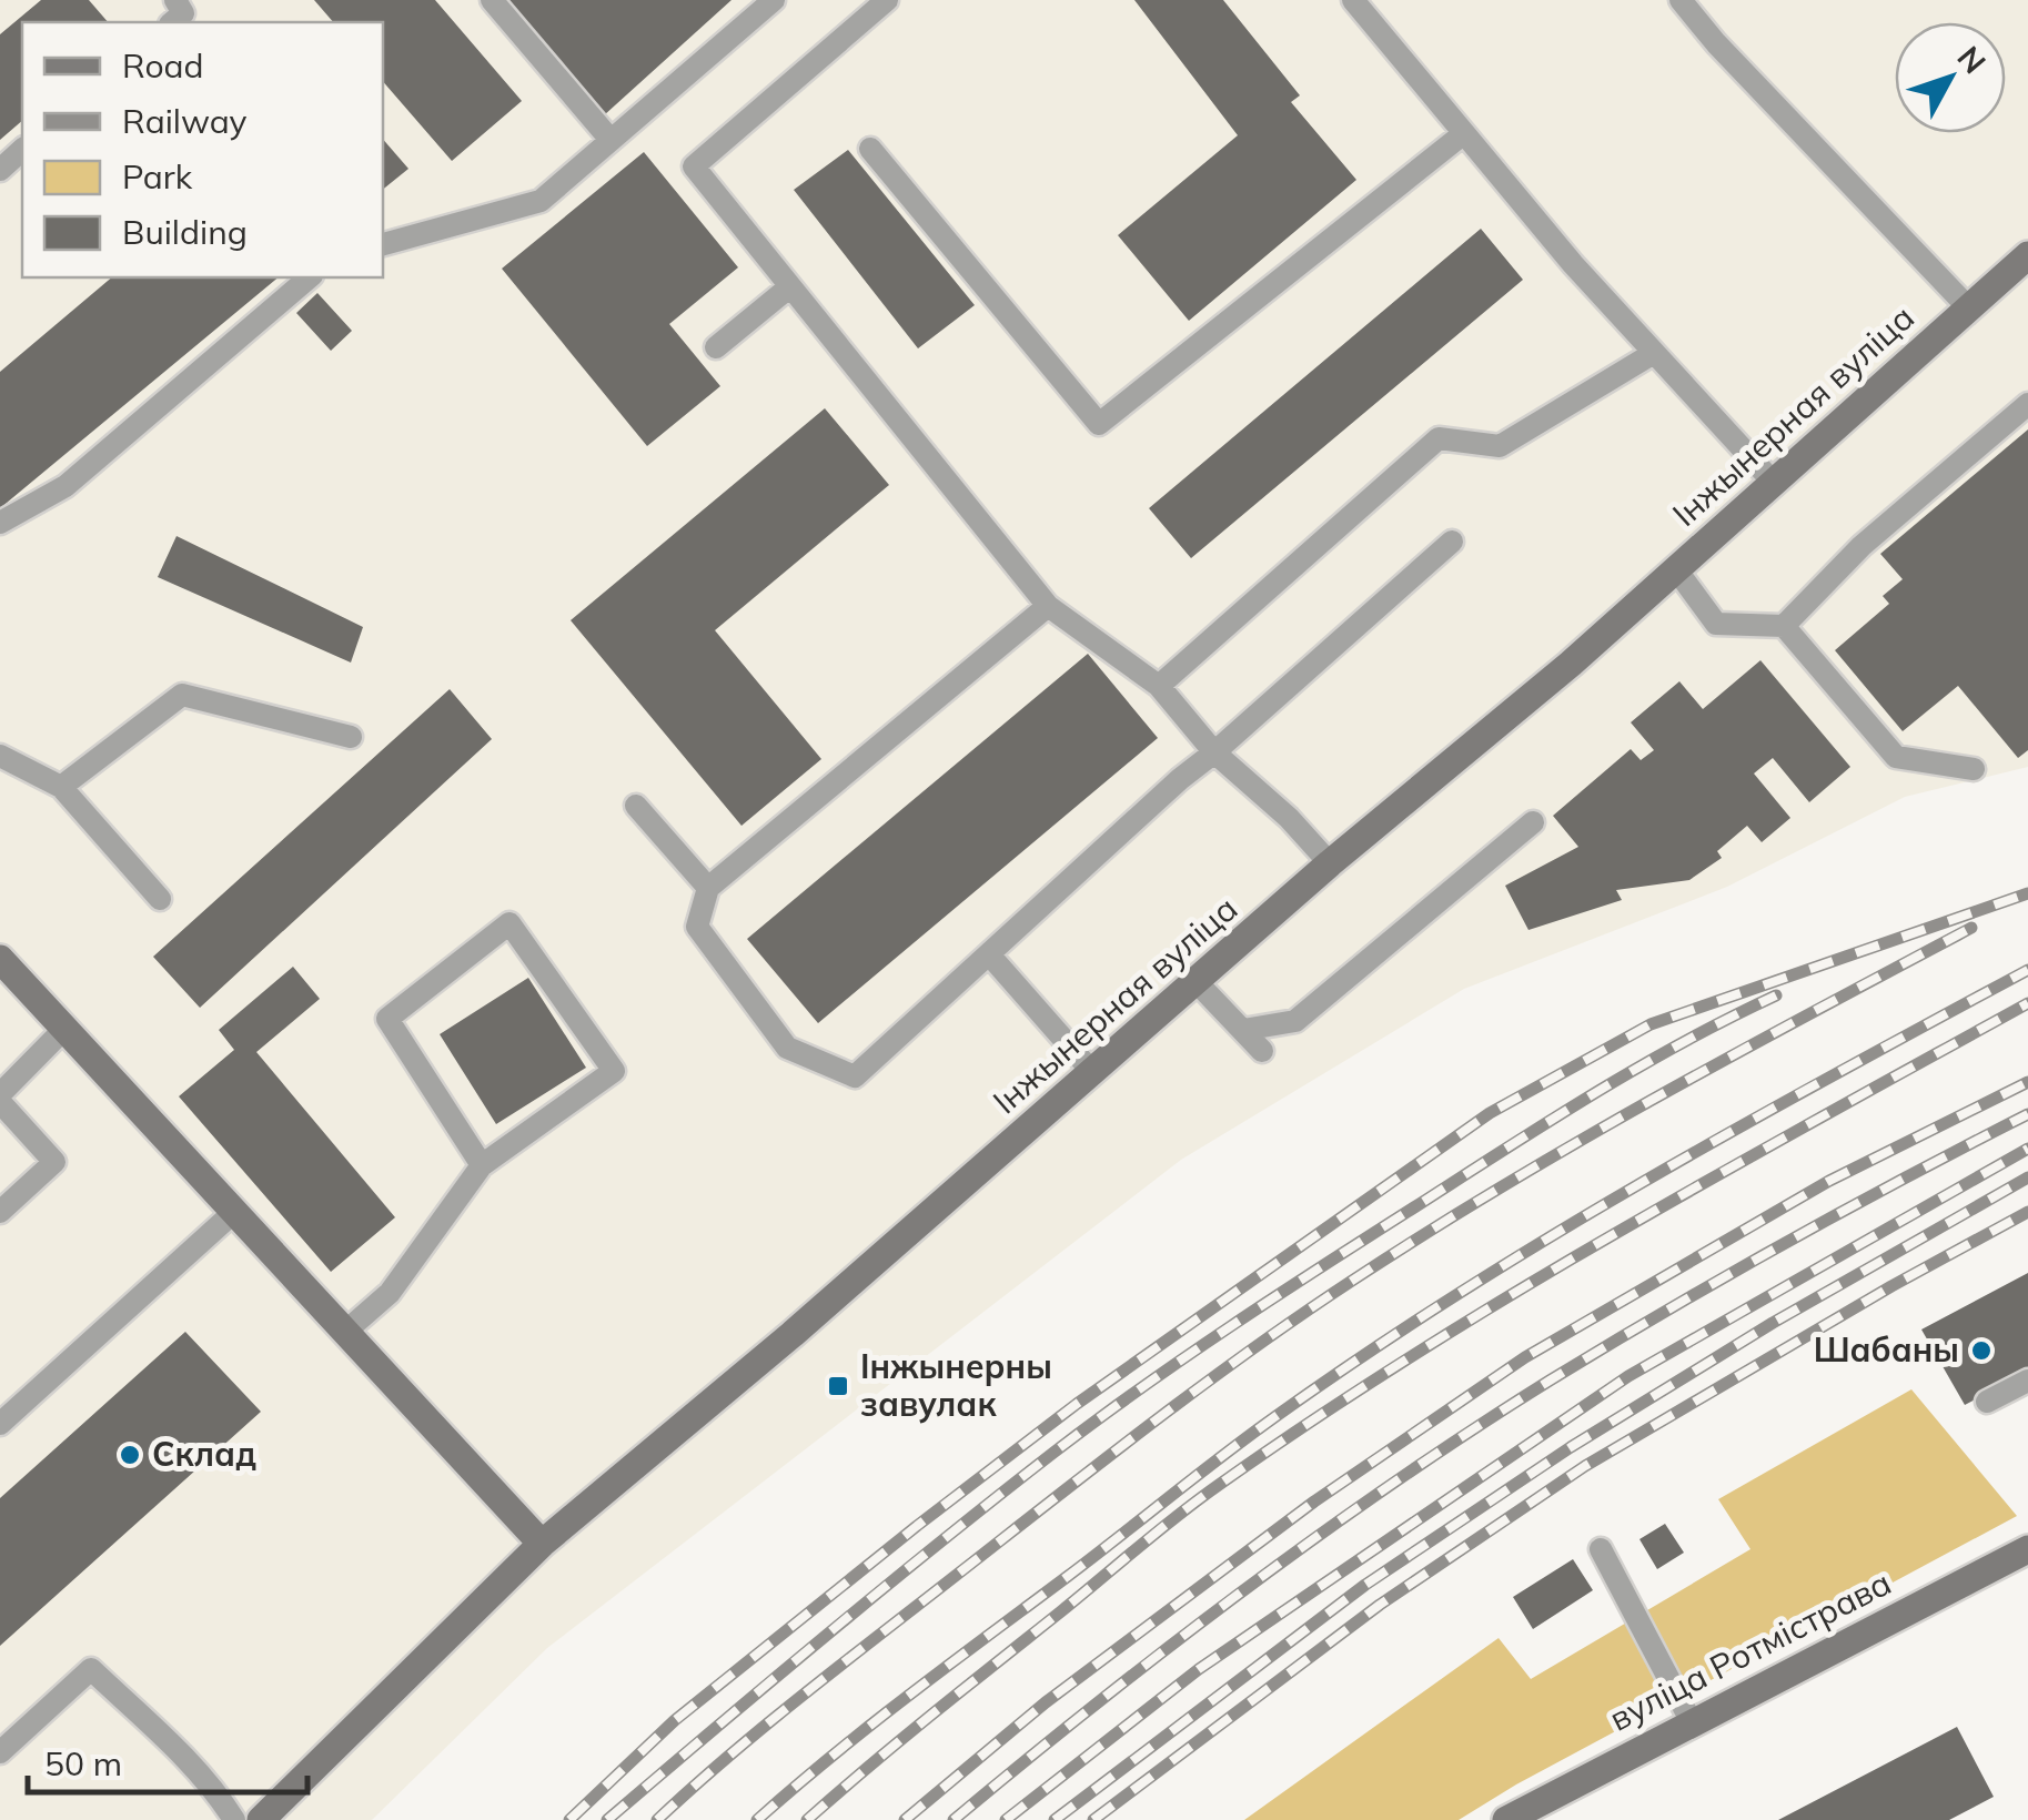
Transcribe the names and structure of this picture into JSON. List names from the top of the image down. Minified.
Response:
{"streets":{"street":["Інжынерная вуліца","вуліца Ротмістрава"]},"places":{"other":["Шабаны","Склад"],"transit":["Інжынерны завулак"]},"legend":["Road","Railway","Park","Building"],"scale_bar":"50 m","north":"top right"}
